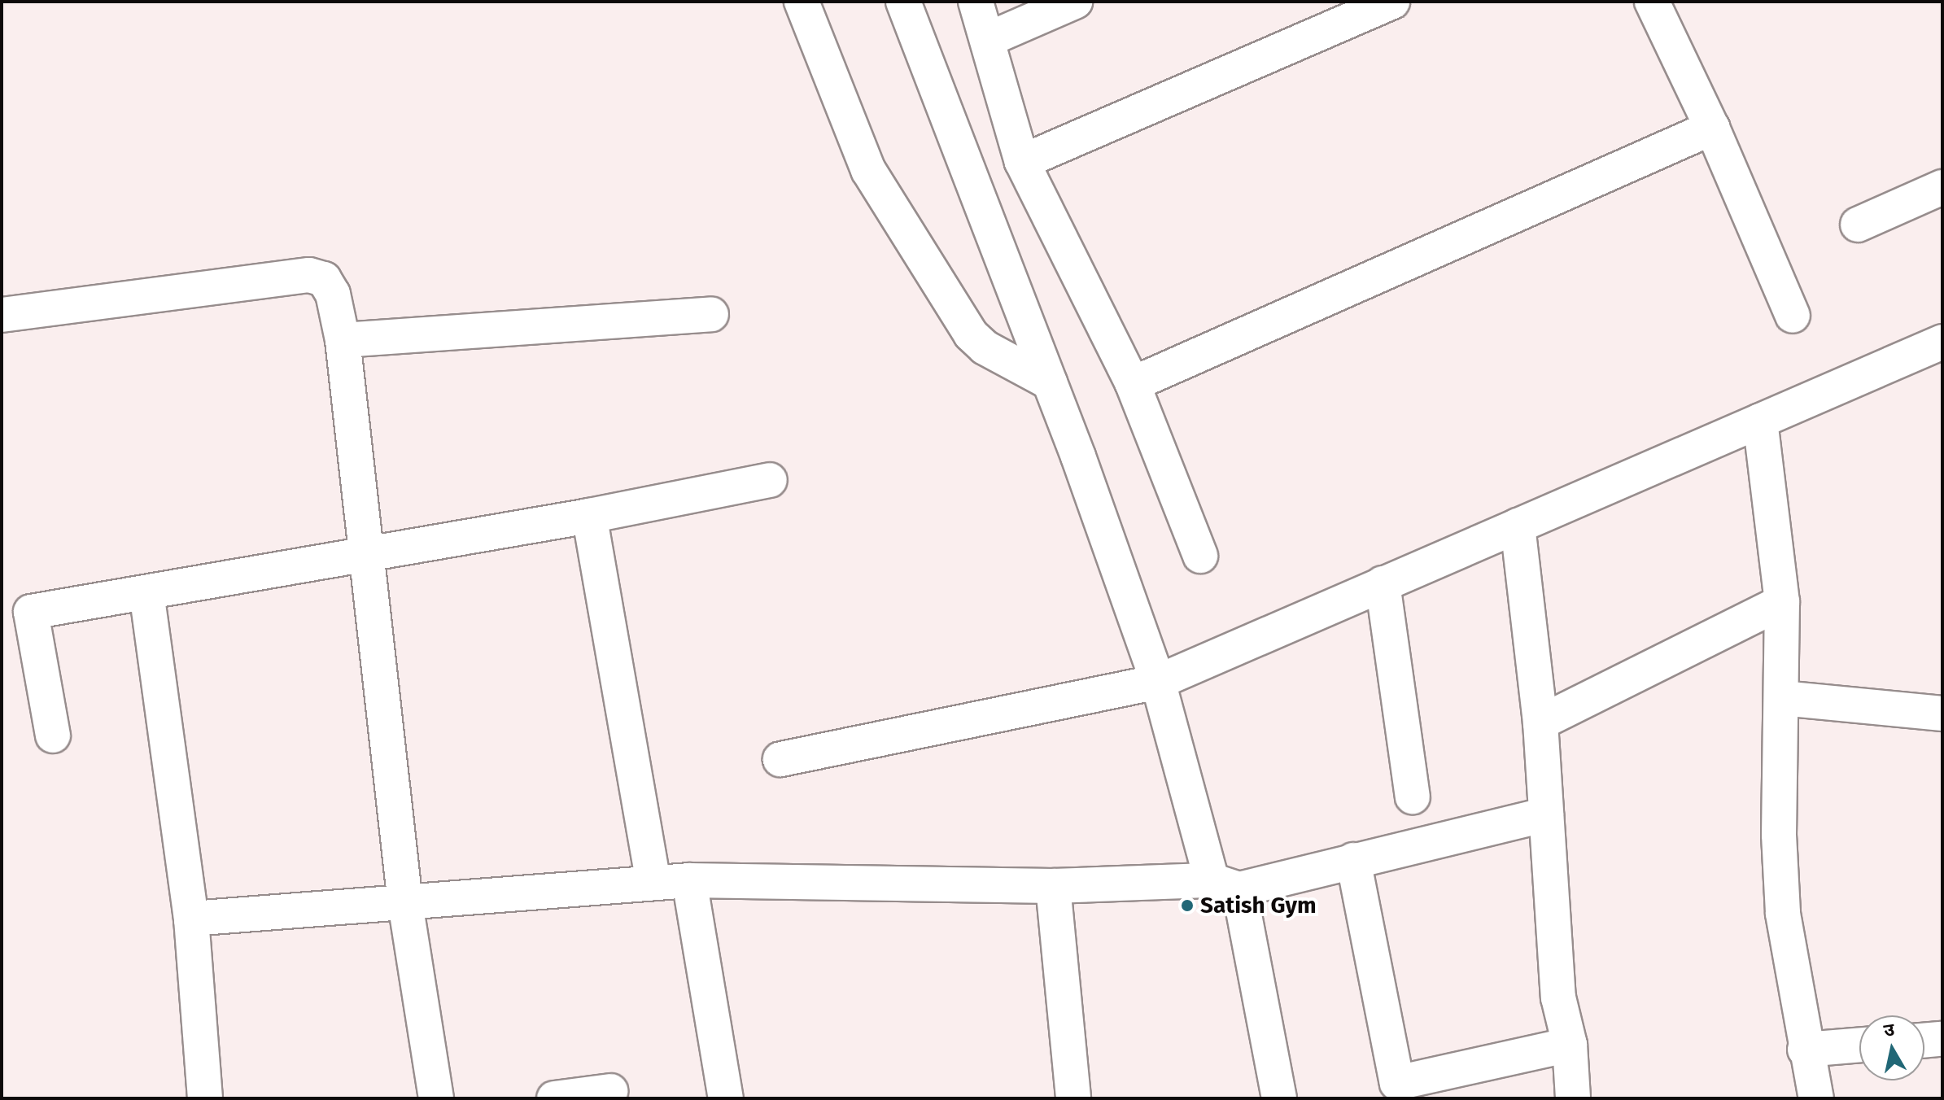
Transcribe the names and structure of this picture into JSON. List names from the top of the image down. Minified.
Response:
{"places":["Satish Gym"],"north":"top"}
